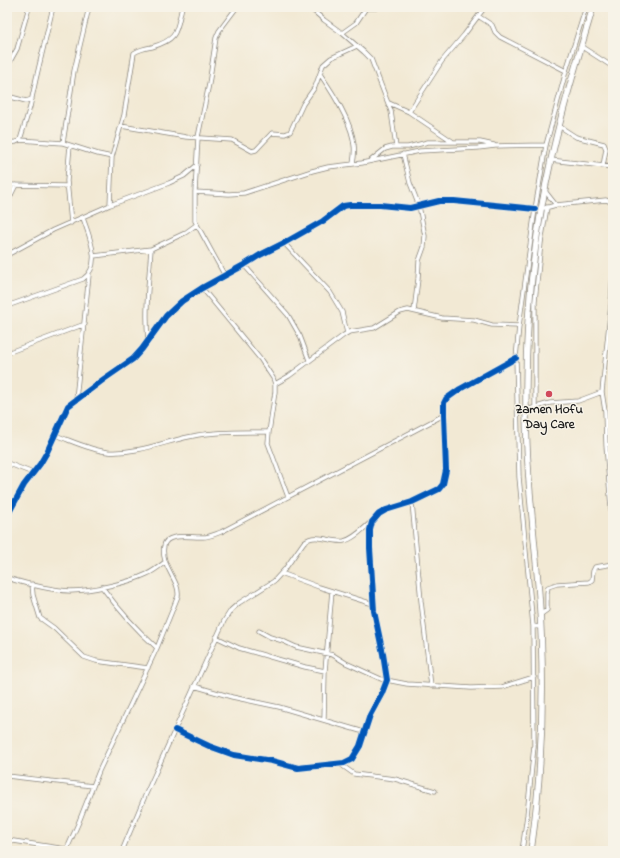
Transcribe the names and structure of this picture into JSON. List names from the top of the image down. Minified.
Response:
{"places":["Zamen Hofu Day Care"]}
